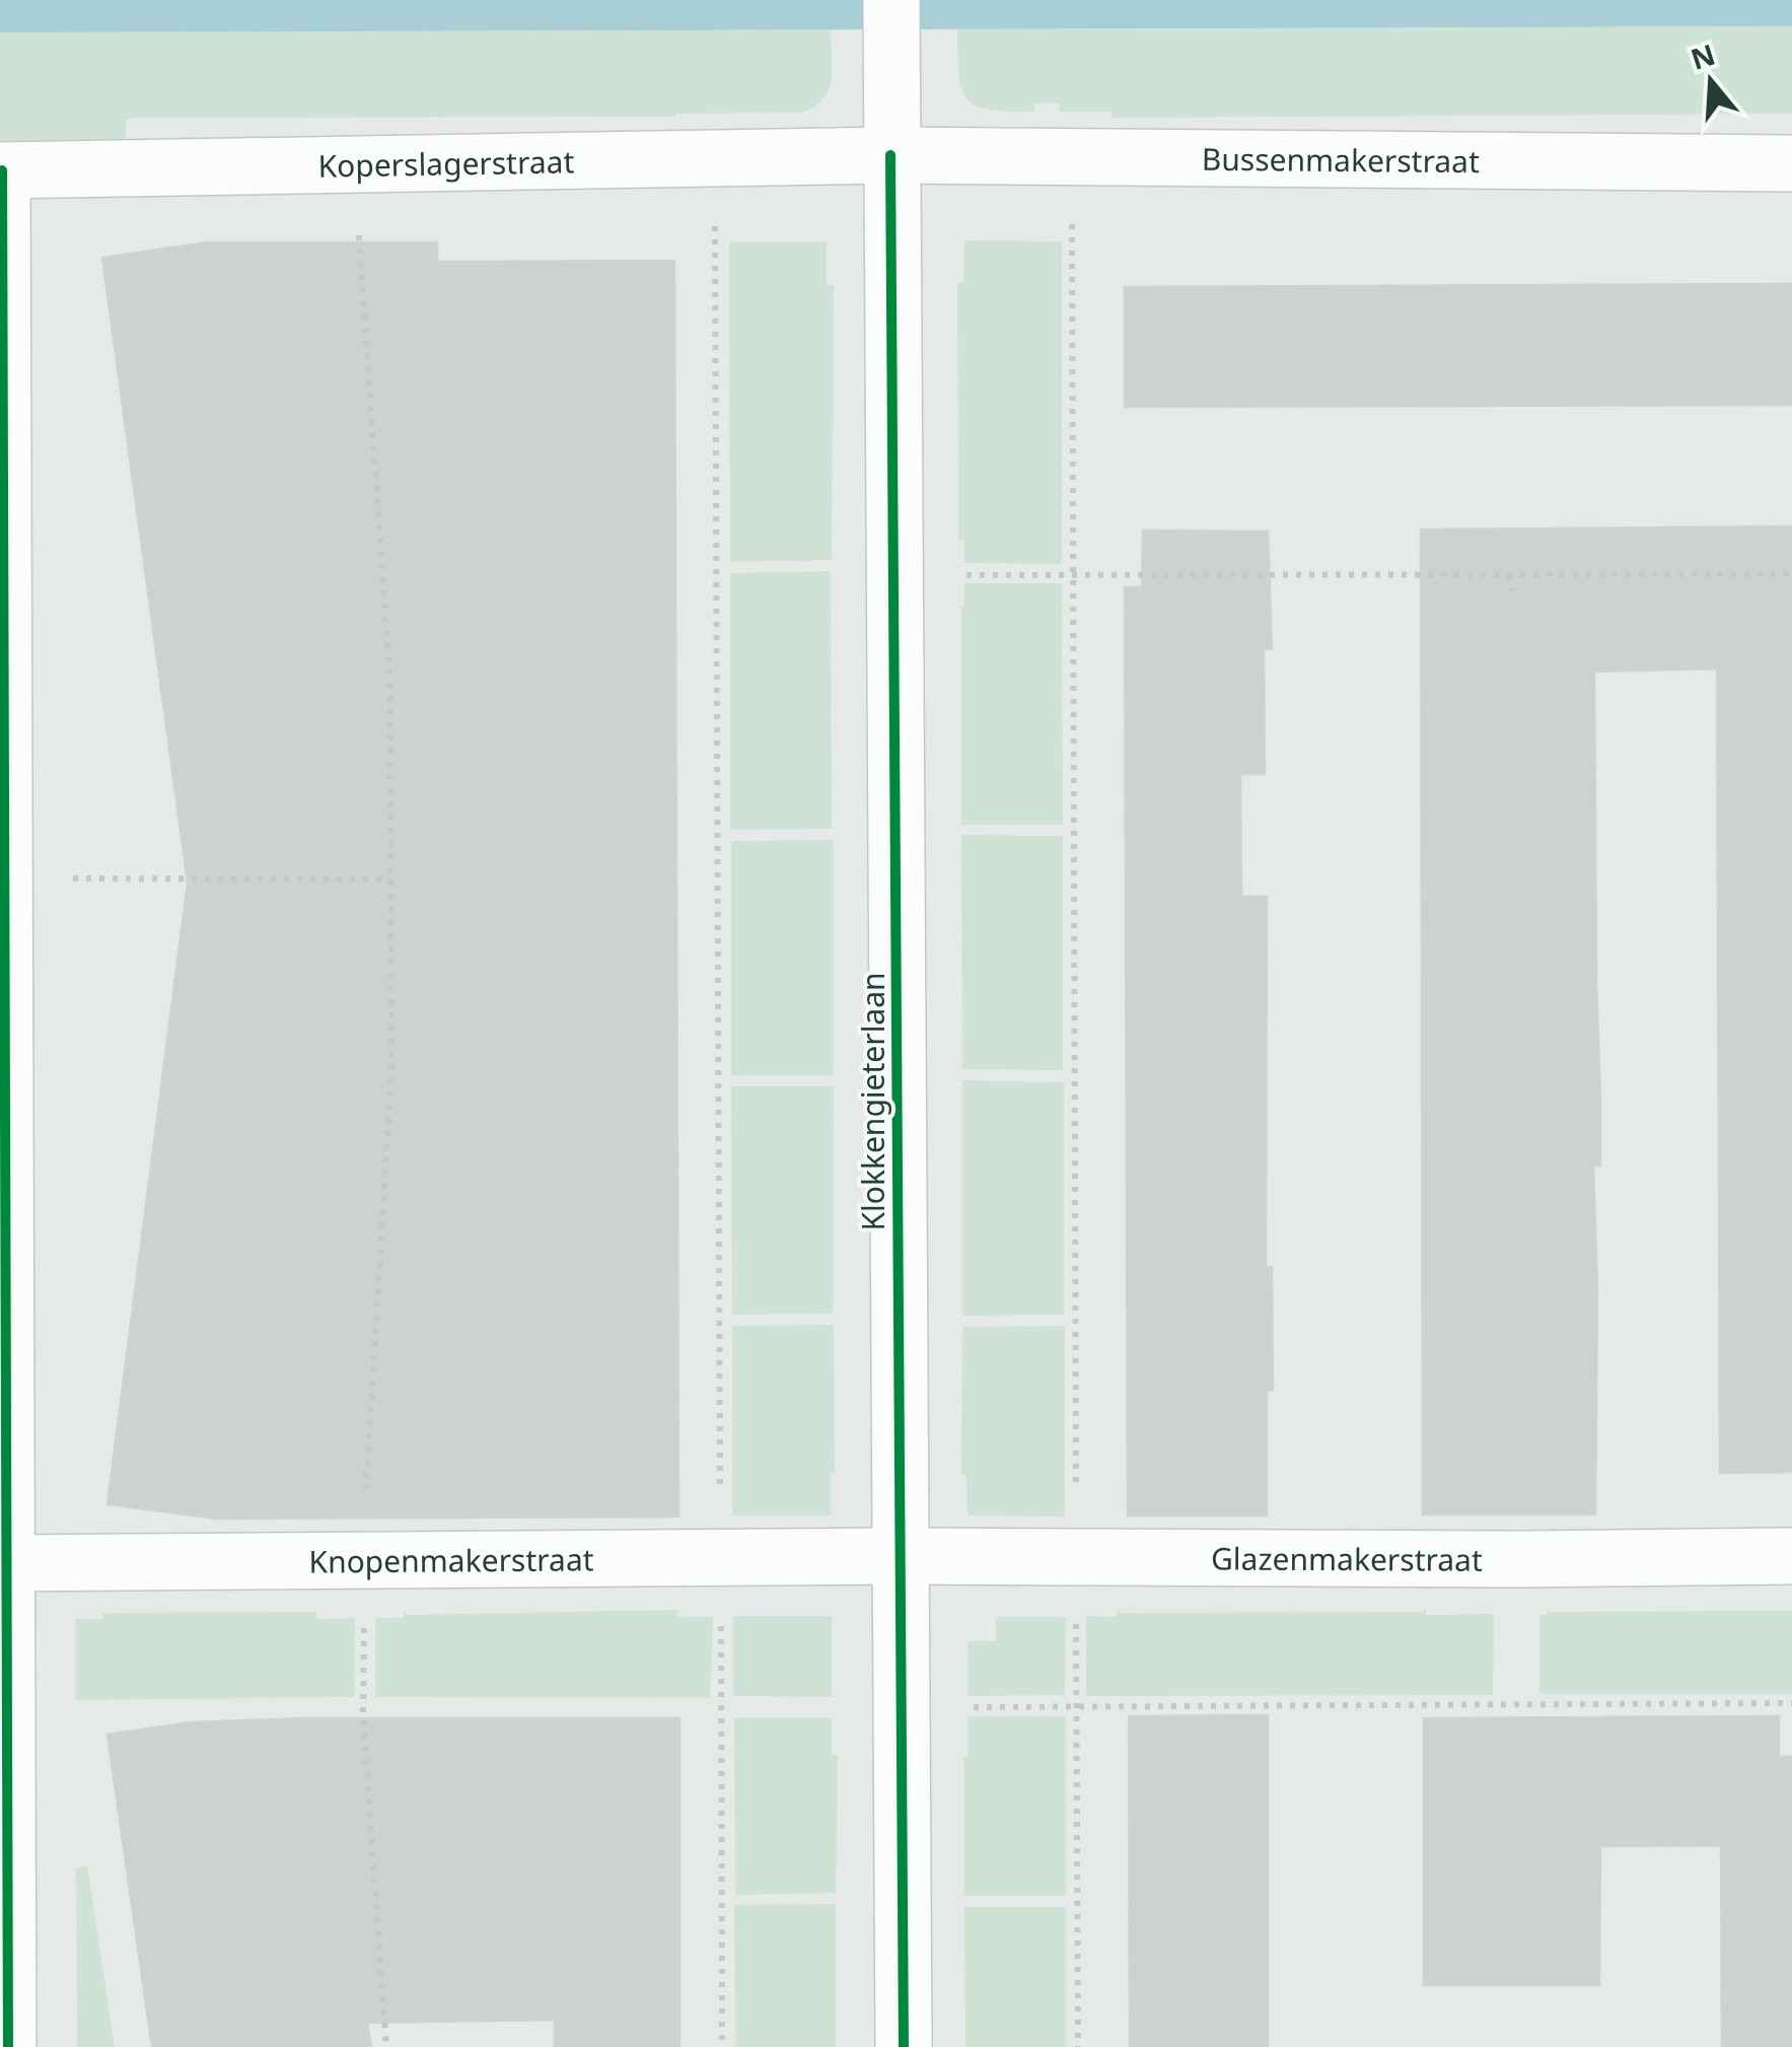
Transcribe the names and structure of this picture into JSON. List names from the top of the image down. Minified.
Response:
{"streets":{"street":["Bussenmakerstraat","Koperslagerstraat","Klokkengieterlaan","Glazenmakerstraat","Knopenmakerstraat"]},"crossings":[["Bussenmakerstraat","Koperslagerstraat"],["Bussenmakerstraat","Klokkengieterlaan"],["Koperslagerstraat","Klokkengieterlaan"],["Klokkengieterlaan","Glazenmakerstraat"],["Klokkengieterlaan","Knopenmakerstraat"],["Glazenmakerstraat","Knopenmakerstraat"]],"north":"top"}
